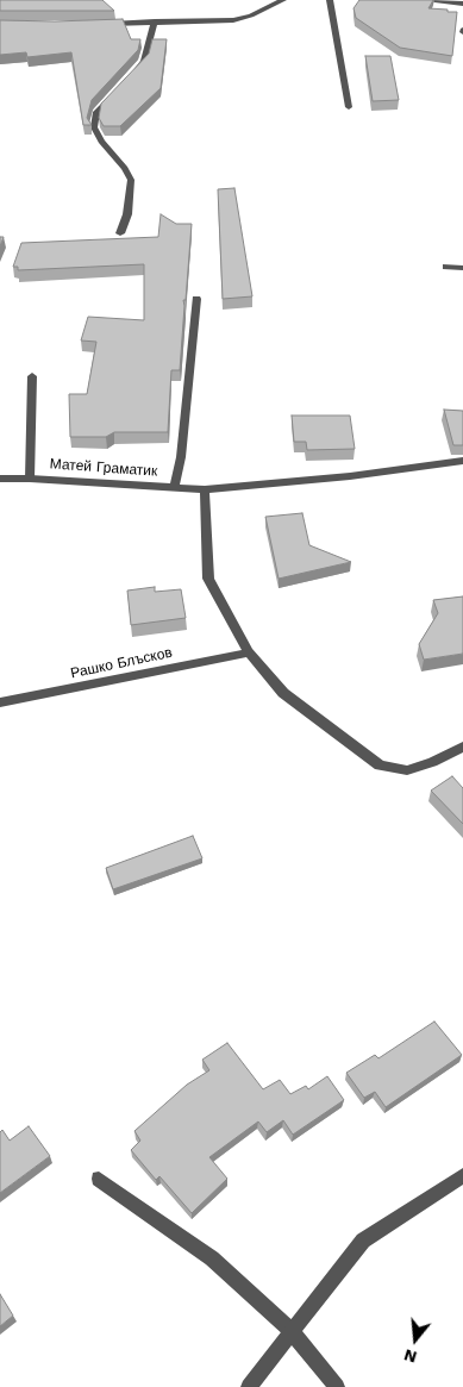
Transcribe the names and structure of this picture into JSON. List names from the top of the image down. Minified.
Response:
{"streets":{"street":["Матей Граматик","Рашко Блъсков"]},"north":"bottom"}
